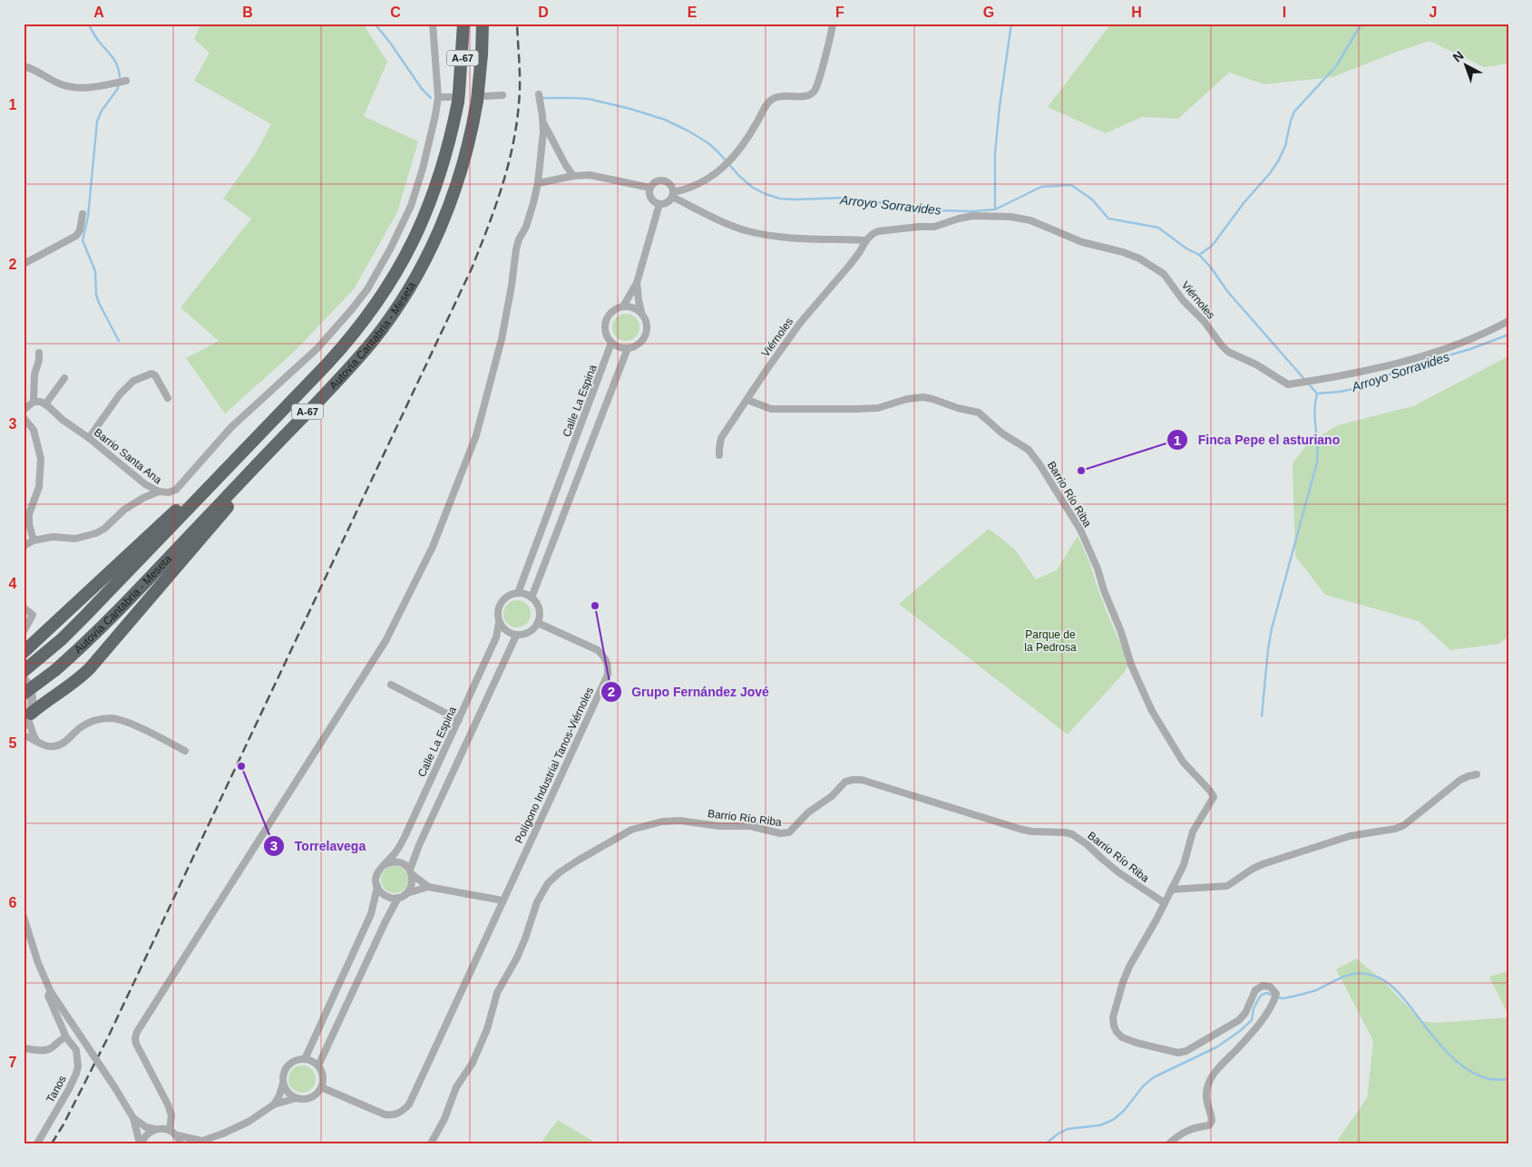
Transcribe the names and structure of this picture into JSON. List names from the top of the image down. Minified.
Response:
{"streets":{"highway":["A-67","Autovía Cantabria - Meseta"],"street":["Viérnoles","Calle La Espina","Barrio Santa Ana","Barrio Río Riba","Polígono Industrial Tanos-Viérnoles","Tanos"]},"crossings":[["Viérnoles","Barrio Río Riba"],["Calle La Espina","Polígono Industrial Tanos-Viérnoles"]],"water":["Arroyo Sorravides"],"parks":["Parque de la Pedrosa"],"places":["Finca Pepe el asturiano","Grupo Fernández Jové","Torrelavega"],"north":"top left","grid":{"columns":["A","B","C","D","E","F","G","H","I","J"],"rows":["1","2","3","4","5","6","7"]}}
